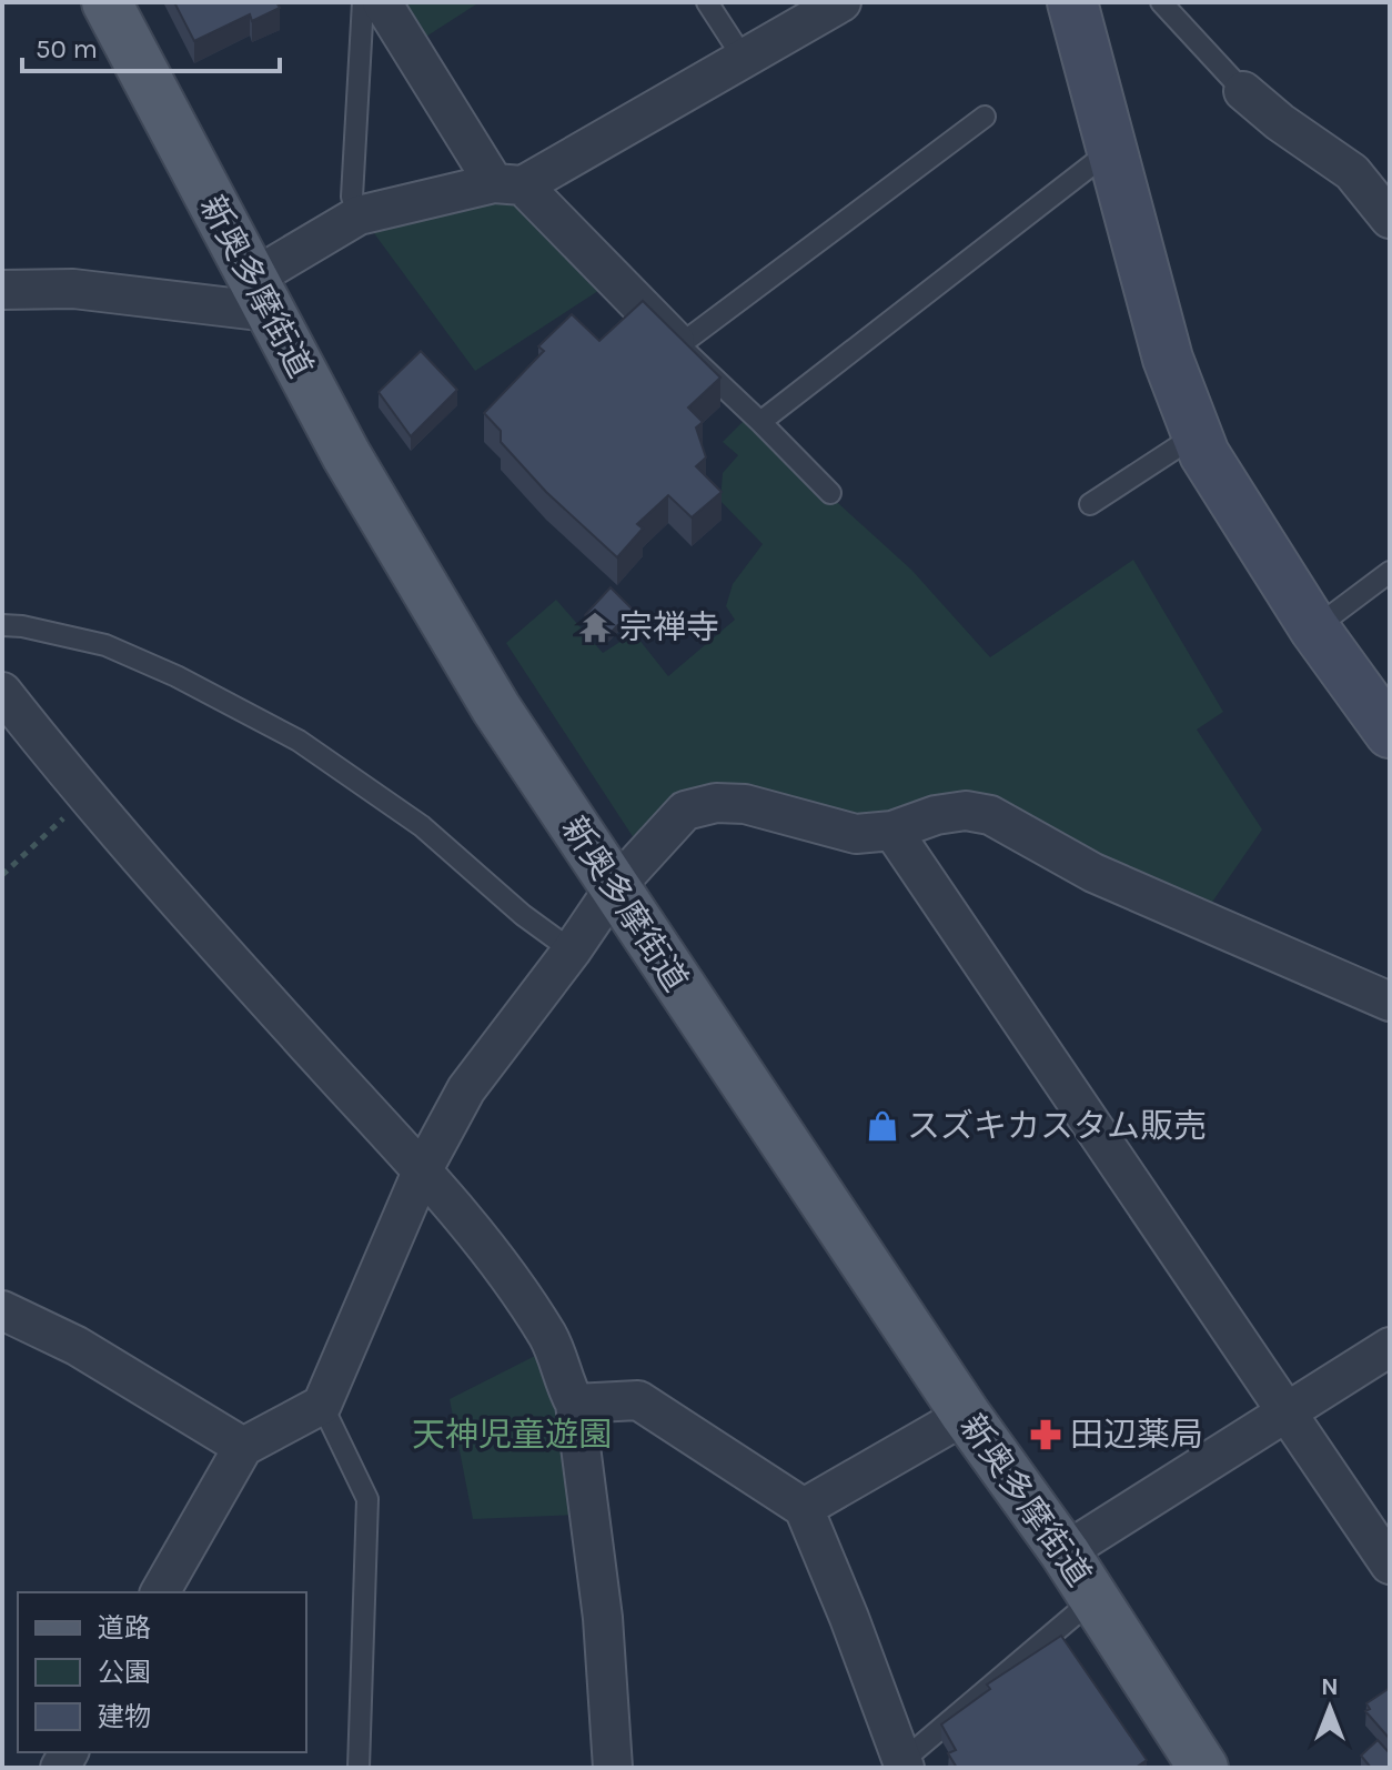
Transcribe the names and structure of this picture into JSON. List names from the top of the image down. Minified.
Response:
{"streets":{"main road":["新奥多摩街道"]},"parks":["天神児童遊園"],"places":{"temple":["宗禅寺"],"shop":["スズキカスタム販売"],"pharmacy":["田辺薬局"]},"legend":["道路","公園","建物"],"scale_bar":"50 m","north":"top"}
